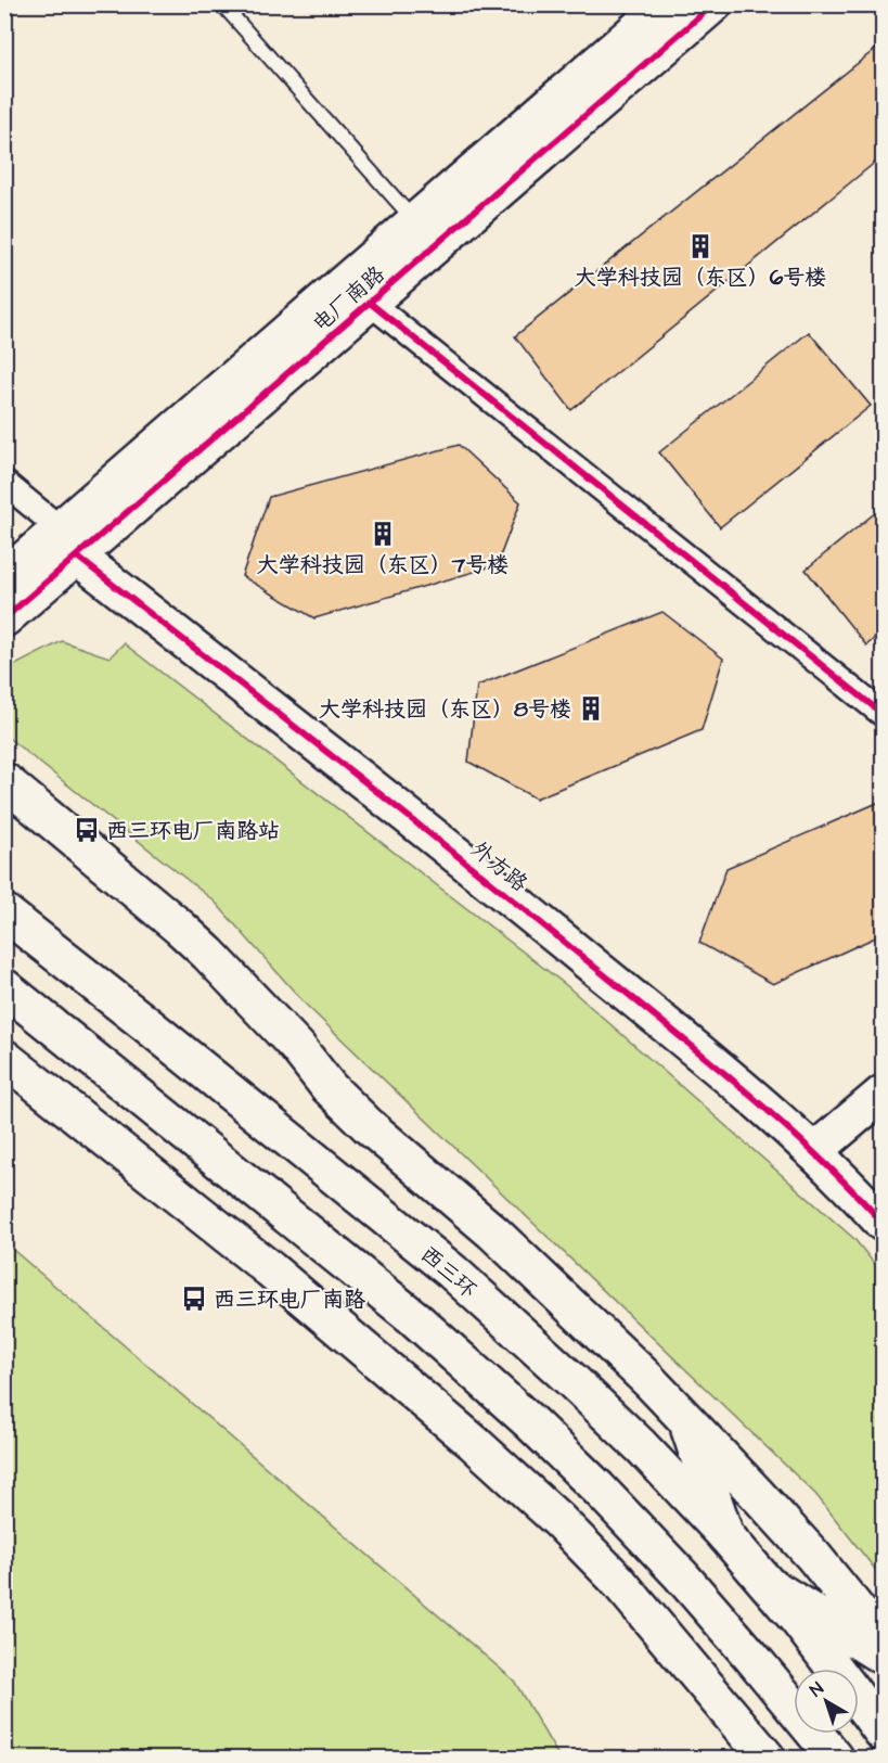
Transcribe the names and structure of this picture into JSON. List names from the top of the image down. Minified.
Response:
{"streets":{"main road":["电厂南路","外方路","西三环"]},"crossings":[["电厂南路","外方路"]],"places":{"building":["大学科技园（东区）6号楼","大学科技园（东区）7号楼","大学科技园（东区）8号楼"],"bus stop":["西三环电厂南路站","西三环电厂南路"]},"north":"top left"}
